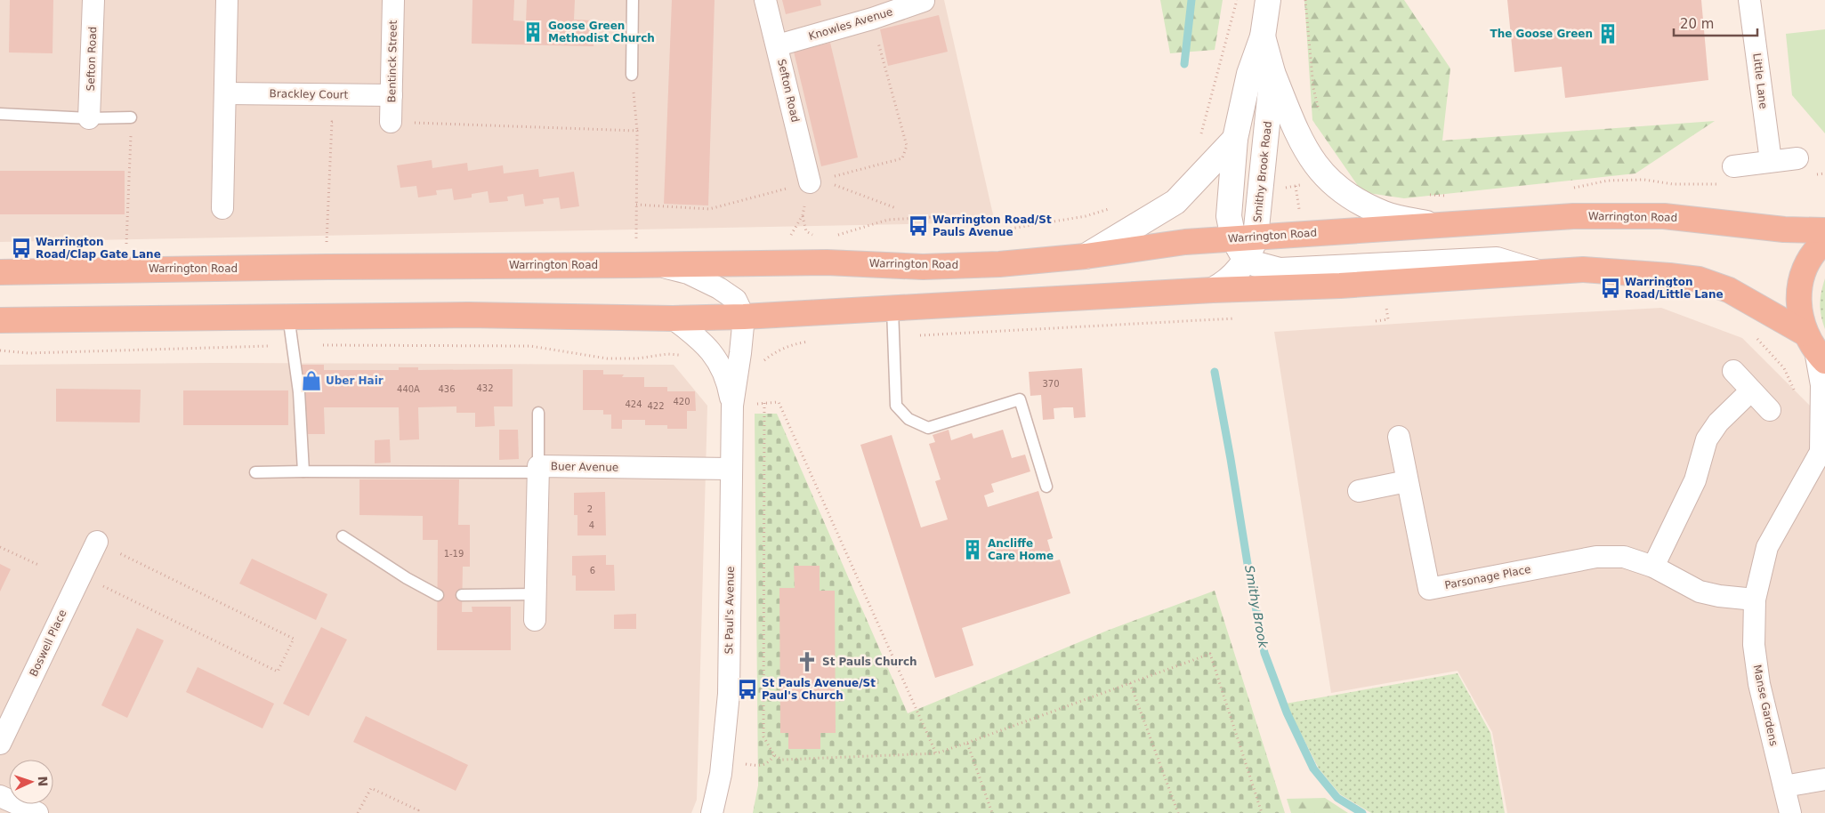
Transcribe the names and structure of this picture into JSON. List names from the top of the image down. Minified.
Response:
{"streets":{"highway":["Warrington Road"],"street":["Knowles Avenue","Sefton Road","Bentinck Street","Little Lane","Brackley Court","Smithy Brook Road","Buer Avenue","Parsonage Place","St Paul's Avenue","Boswell Place","Manse Gardens"]},"crossings":[["Knowles Avenue","Sefton Road"],["Bentinck Street","Brackley Court"],["Smithy Brook Road","Warrington Road"],["Buer Avenue","St Paul's Avenue"],["Parsonage Place","Manse Gardens"]],"water":["Smithy Brook"],"places":{"building":["Goose Green Methodist Church","The Goose Green","Ancliffe Care Home"],"bus stop":["Warrington Road/St Pauls Avenue","Warrington Road/Clap Gate Lane","Warrington Road/Little Lane","St Pauls Avenue/St Paul's Church"],"shop":["Uber Hair"],"church":["St Pauls Church"]},"house_numbers":["370","432","440A","436","420","424","422","2","4","1-19","6"],"scale_bar":"20 m","north":"right"}
